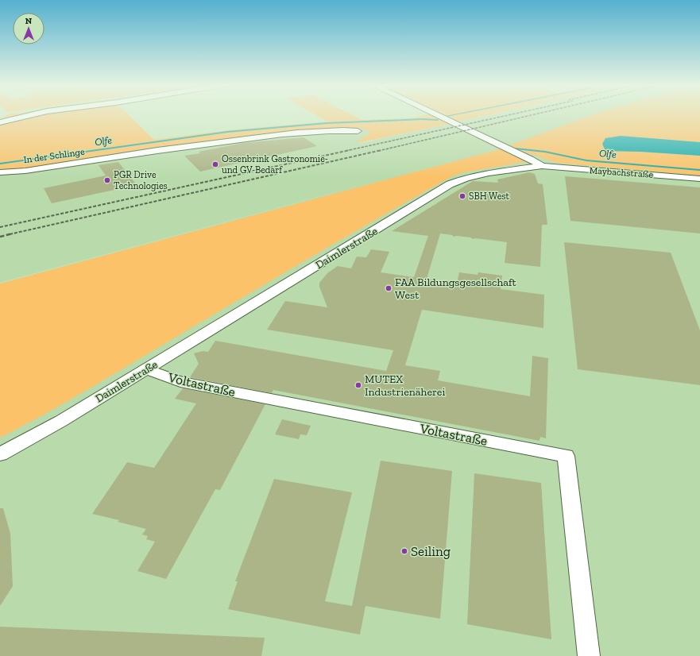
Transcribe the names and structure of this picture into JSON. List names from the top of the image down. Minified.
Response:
{"streets":{"street":["In der Schlinge","Maybachstraße","Daimlerstraße","Voltastraße"]},"crossings":[["Maybachstraße","Daimlerstraße"],["Daimlerstraße","Voltastraße"]],"water":["Olfe"],"places":["Ossenbrink Gastronomie- und GV-Bedarf","PGR Drive Technologies","SBH West","FAA Bildungsgesellschaft West","MUTEX Industrienäherei","Seiling"],"north":"top"}
